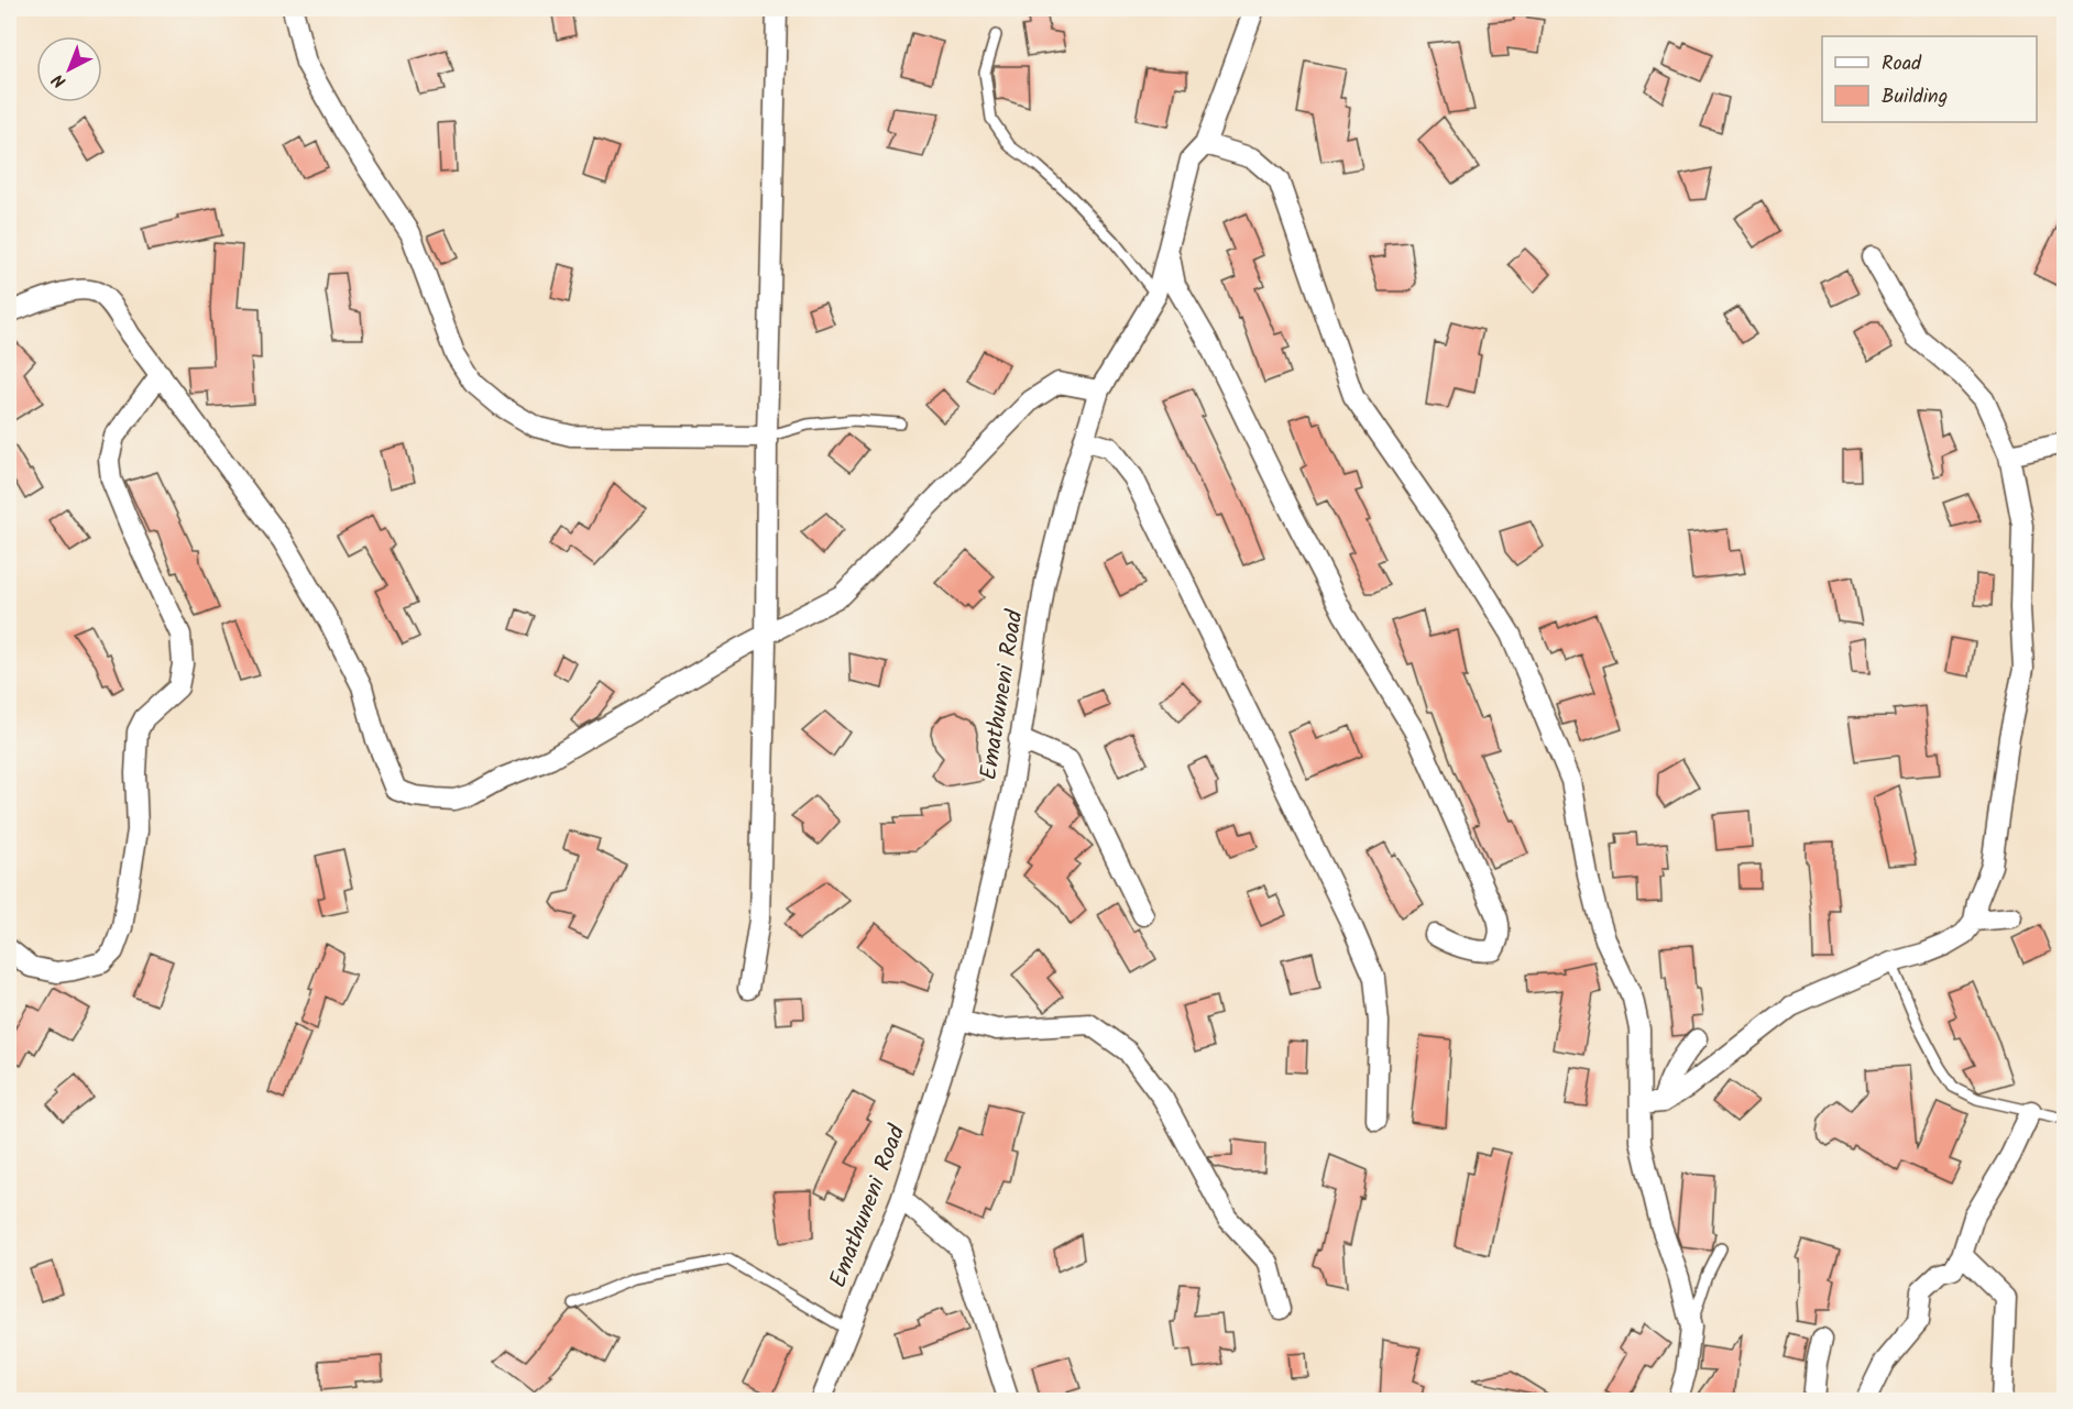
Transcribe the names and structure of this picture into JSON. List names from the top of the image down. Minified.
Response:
{"streets":{"street":["Emathuneni Road"]},"legend":["Road","Building"],"north":"bottom left"}
